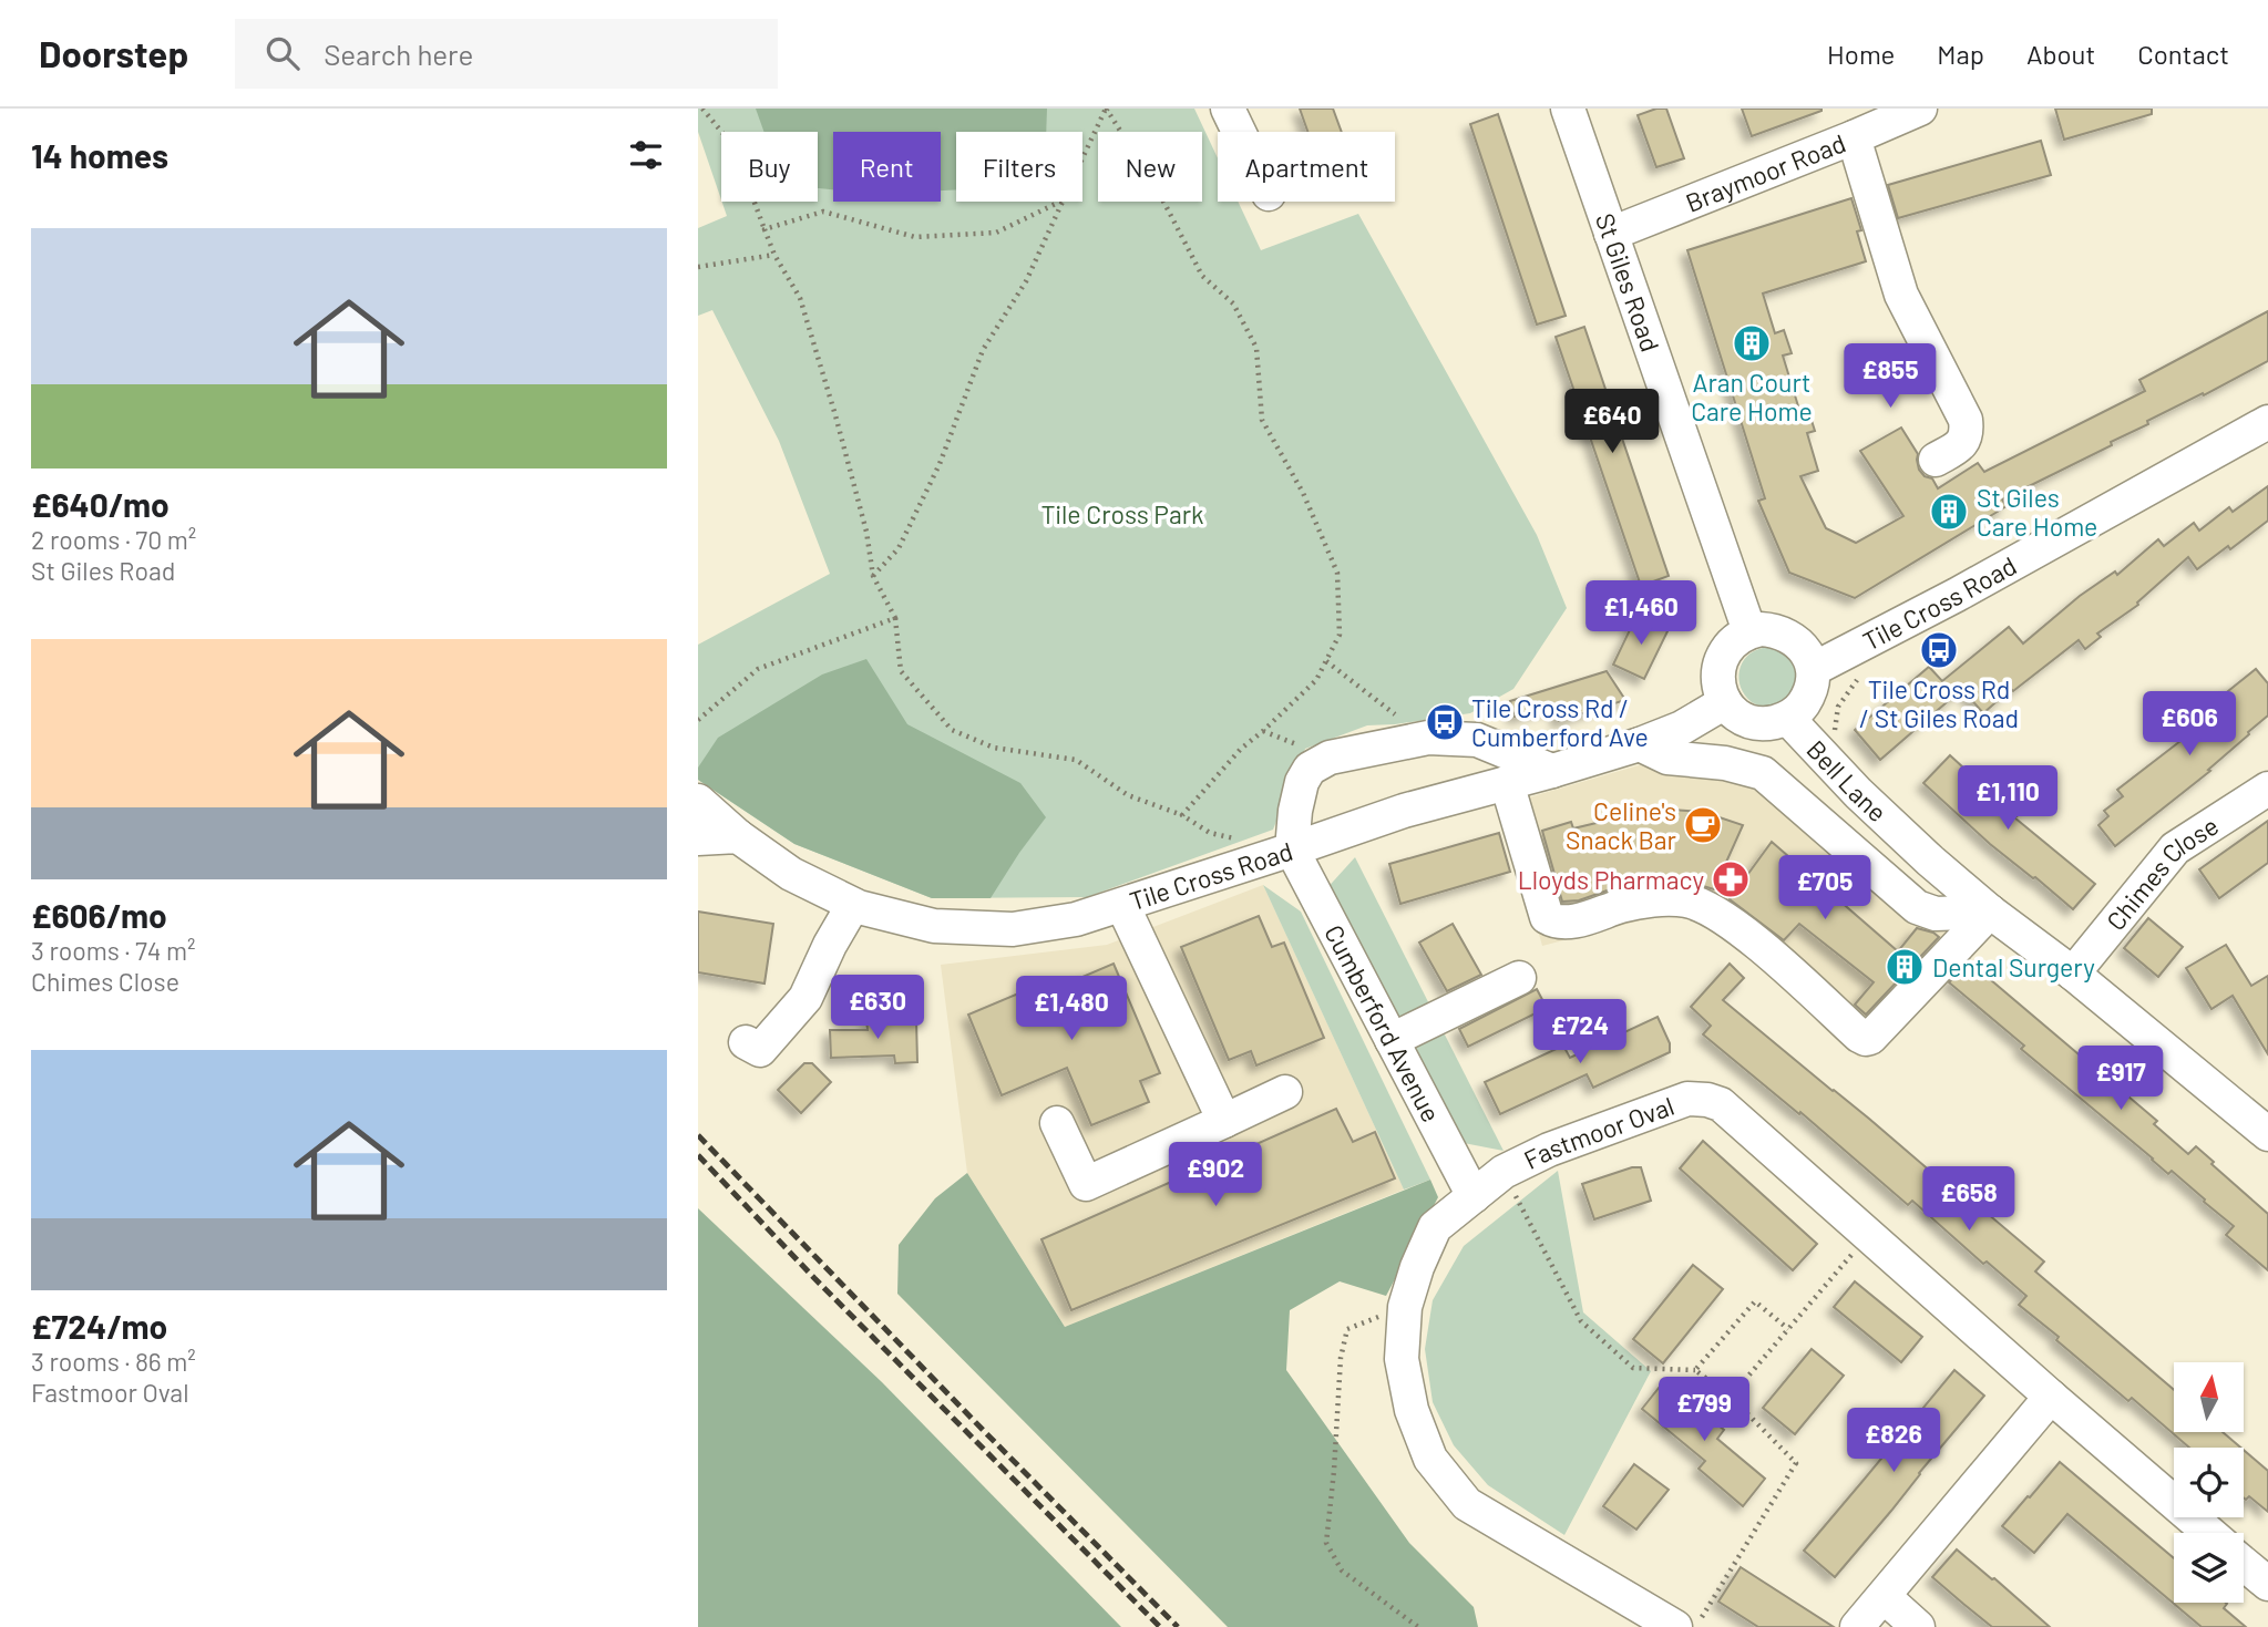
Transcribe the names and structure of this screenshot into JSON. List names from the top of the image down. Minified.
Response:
{"streets":{"street":["Braymoor Road","St Giles Road","Tile Cross Road","Bell Lane","Chimes Close","Cumberford Avenue","Fastmoor Oval"]},"crossings":[["Braymoor Road","St Giles Road"],["St Giles Road","Tile Cross Road"],["St Giles Road","Bell Lane"],["Tile Cross Road","Bell Lane"],["Tile Cross Road","Cumberford Avenue"],["Bell Lane","Chimes Close"],["Cumberford Avenue","Fastmoor Oval"]],"parks":["Tile Cross Park"],"places":{"building":["Aran Court Care Home","St Giles Care Home","Dental Surgery"],"bus stop":["Tile Cross Rd / St Giles Road","Tile Cross Rd / Cumberford Ave"],"cafe":["Celine's Snack Bar"],"pharmacy":["Lloyds Pharmacy"]},"north":"top","page":{"header":"Doorstep","search":"Search here","nav":["Home","Map","About","Contact"],"heading":"14 homes","chip":["Buy","Rent","Filters","New","Apartment"],"list":[{"name":"£640/mo","note":"2 rooms · 70 m² · St Giles Road"},{"name":"£606/mo","note":"3 rooms · 74 m² · Chimes Close"},{"name":"£724/mo","note":"3 rooms · 86 m² · Fastmoor Oval"}],"price":["£855","£640","£1,460","£606","£1,110","£705","£630","£1,480","£724","£917","£902","£658","£799","£826"]}}
